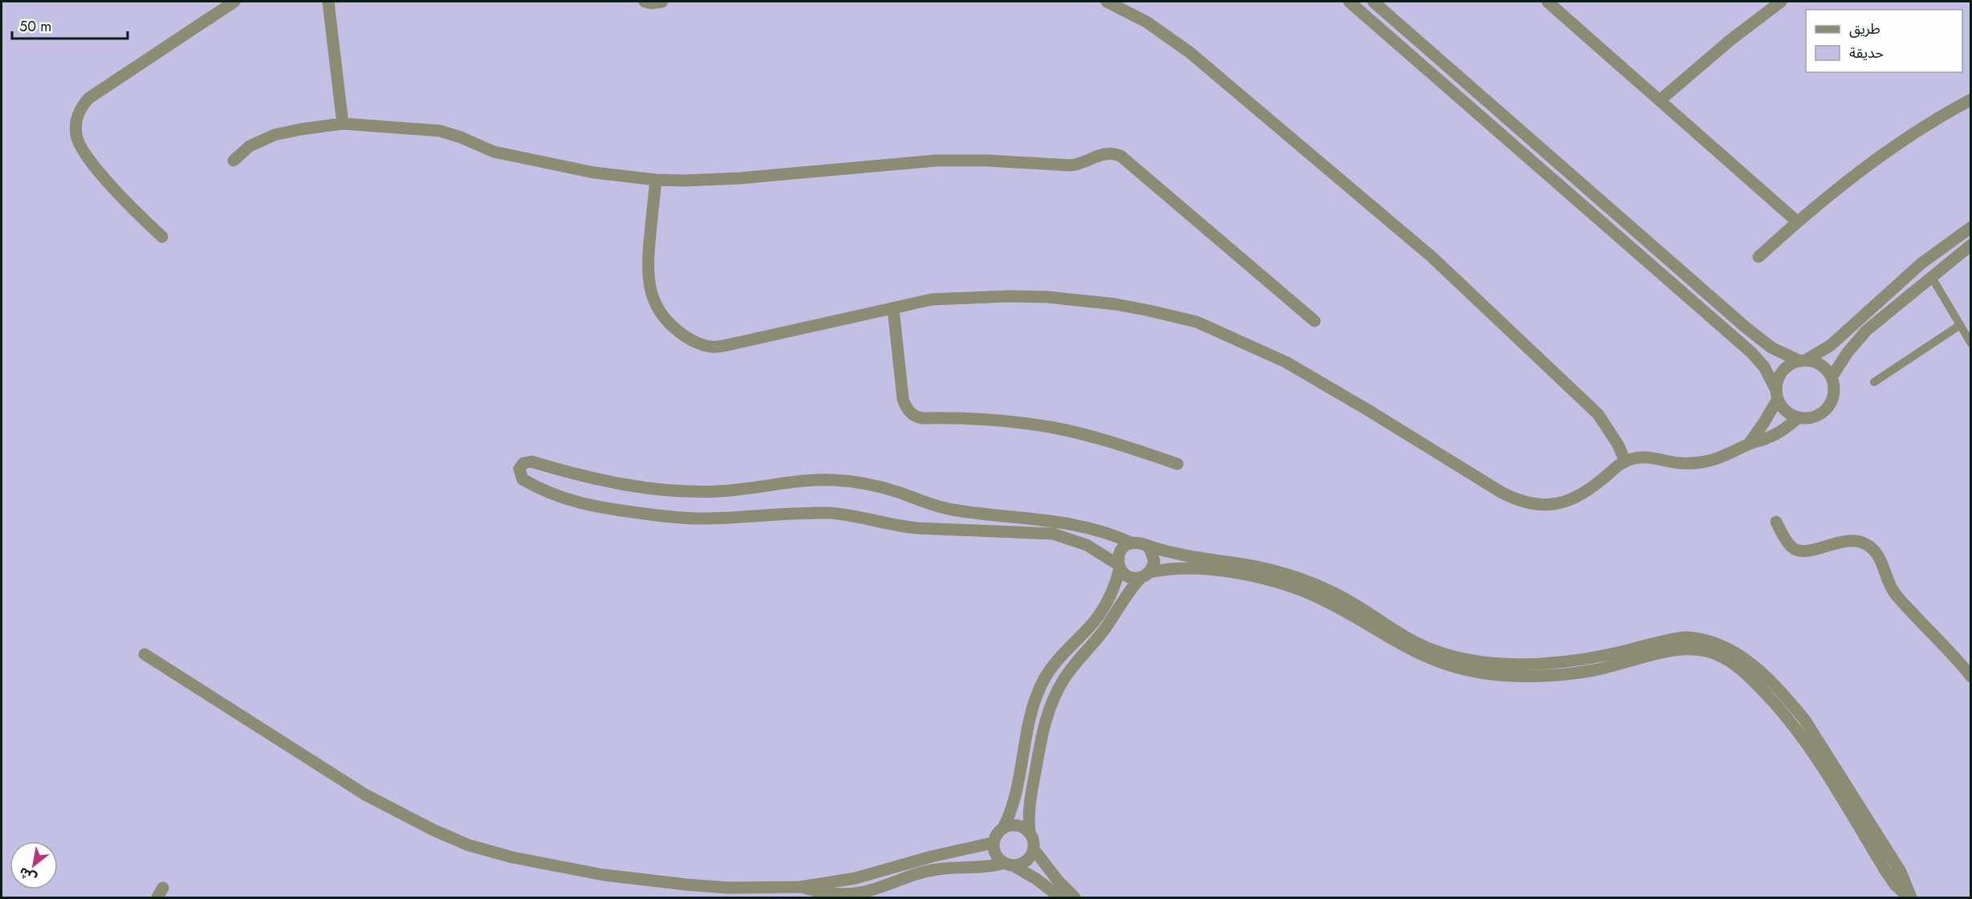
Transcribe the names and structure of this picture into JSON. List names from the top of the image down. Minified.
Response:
{"legend":["طريق","حديقة"],"scale_bar":"50 m","north":"bottom left"}
